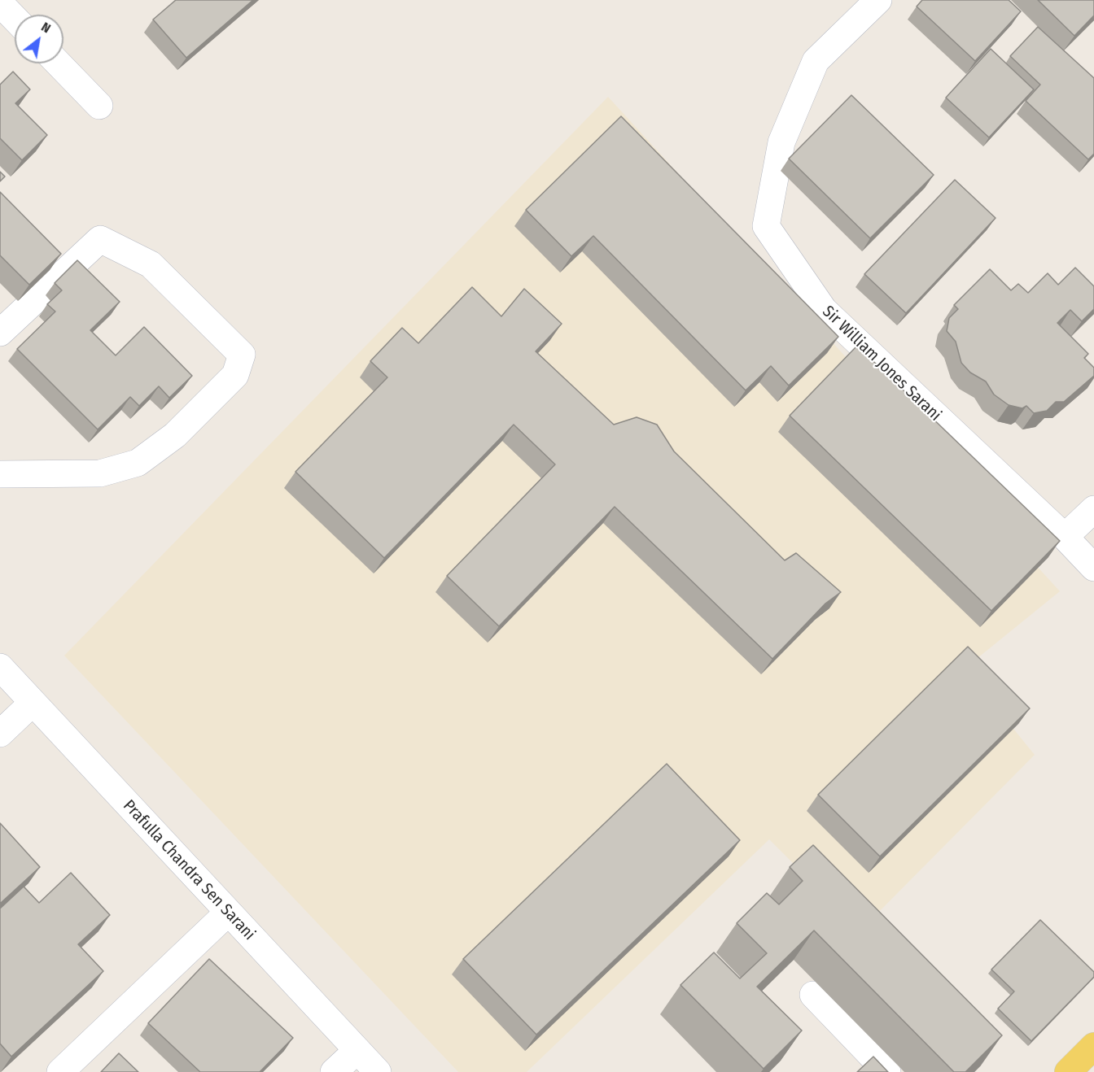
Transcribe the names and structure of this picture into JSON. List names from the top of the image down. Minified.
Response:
{"streets":{"street":["Sir William Jones Sarani","Prafulla Chandra Sen Sarani"]},"north":"top right"}
